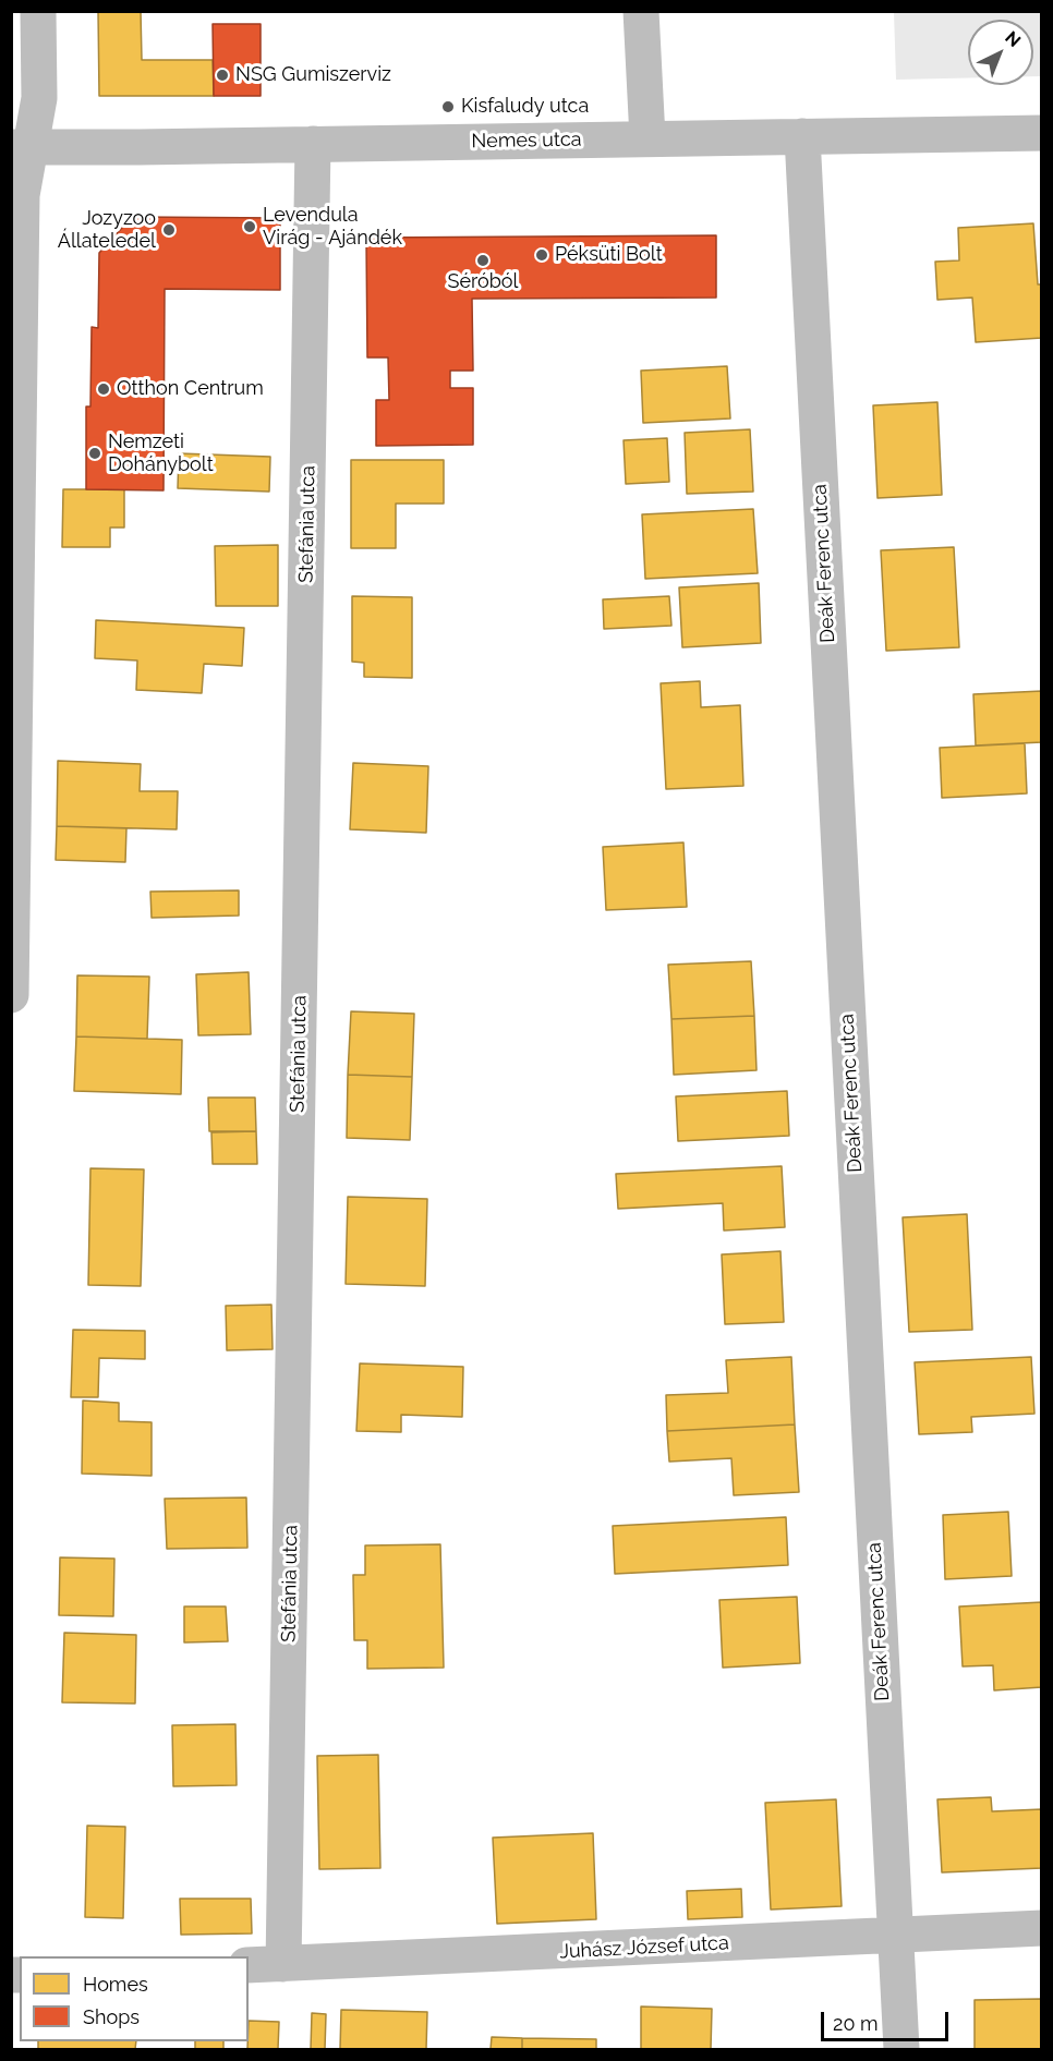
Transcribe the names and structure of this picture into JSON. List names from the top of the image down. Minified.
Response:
{"streets":{"street":["Nemes utca","Stefánia utca","Deák Ferenc utca","Juhász József utca"]},"crossings":[["Nemes utca","Stefánia utca"],["Nemes utca","Deák Ferenc utca"],["Stefánia utca","Juhász József utca"],["Deák Ferenc utca","Juhász József utca"]],"places":["NSG Gumiszerviz","Kisfaludy utca","Levendula Virág - Ajándék","Jozyzoo Állateledel","Péksüti Bolt","Séróból","Otthon Centrum","Nemzeti Dohánybolt"],"legend":["Homes","Shops"],"scale_bar":"20 m","north":"top right"}
